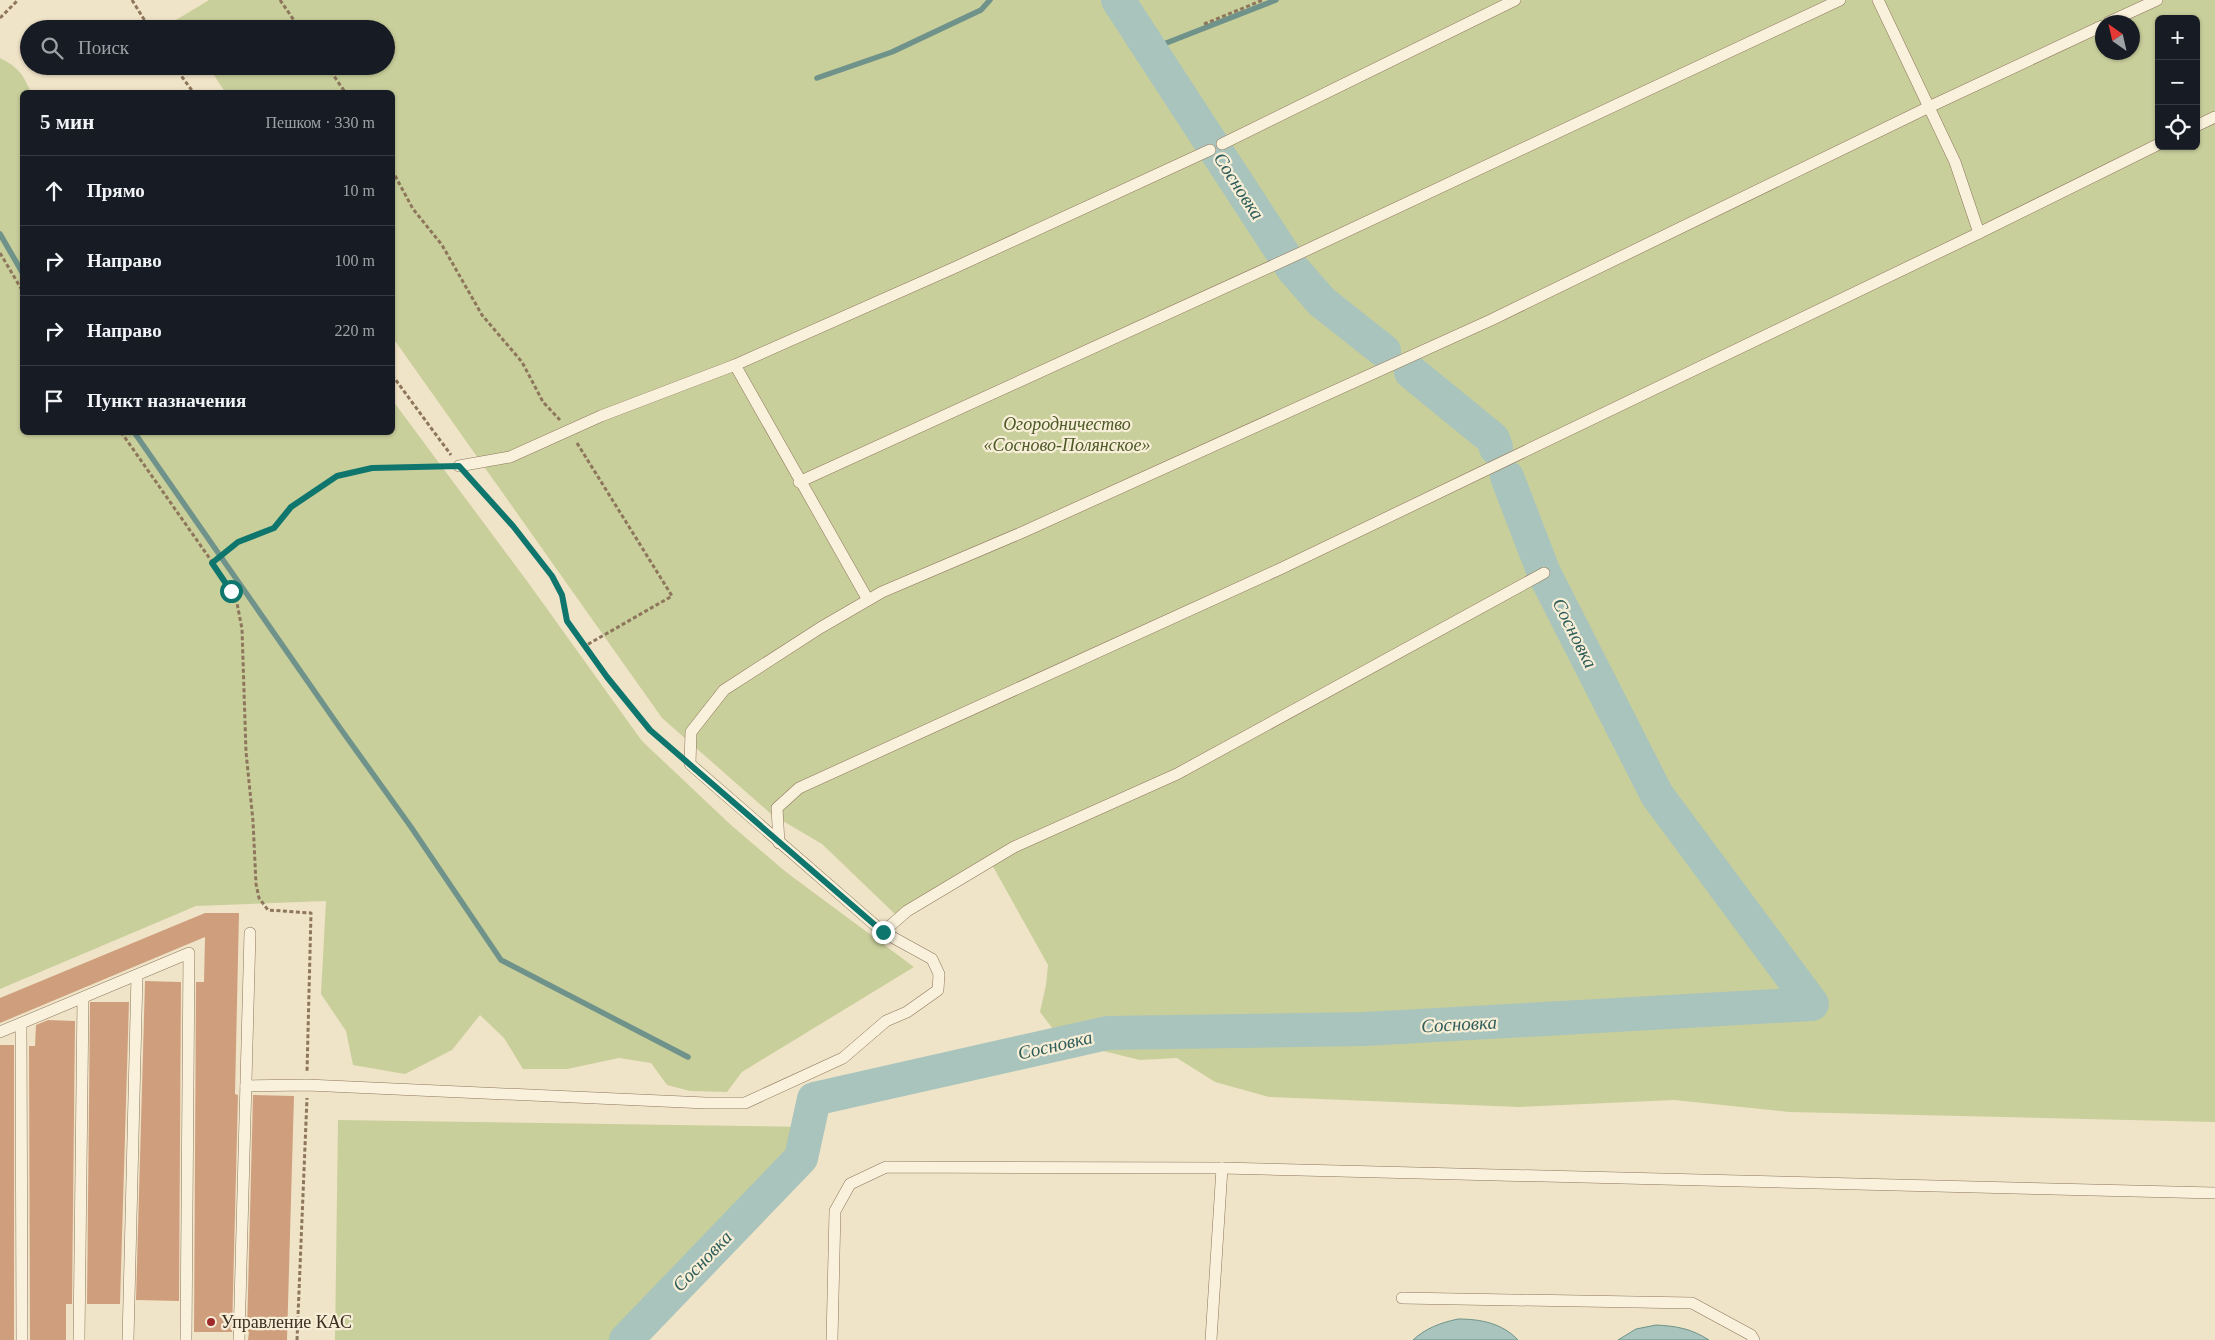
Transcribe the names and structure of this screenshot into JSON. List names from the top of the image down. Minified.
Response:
{"water":["Сосновка"],"parks":["Огородничество «Сосново-Полянское»"],"places":["Управление КАС"],"north":"top left","page":{"map_buttons":["+","−"],"search":"Поиск","heading":["5 мин","Пешком · 330 m"],"list":[["Прямо","10 m"],["Направо","100 m"],["Направо","220 m"],"Пункт назначения"]}}
